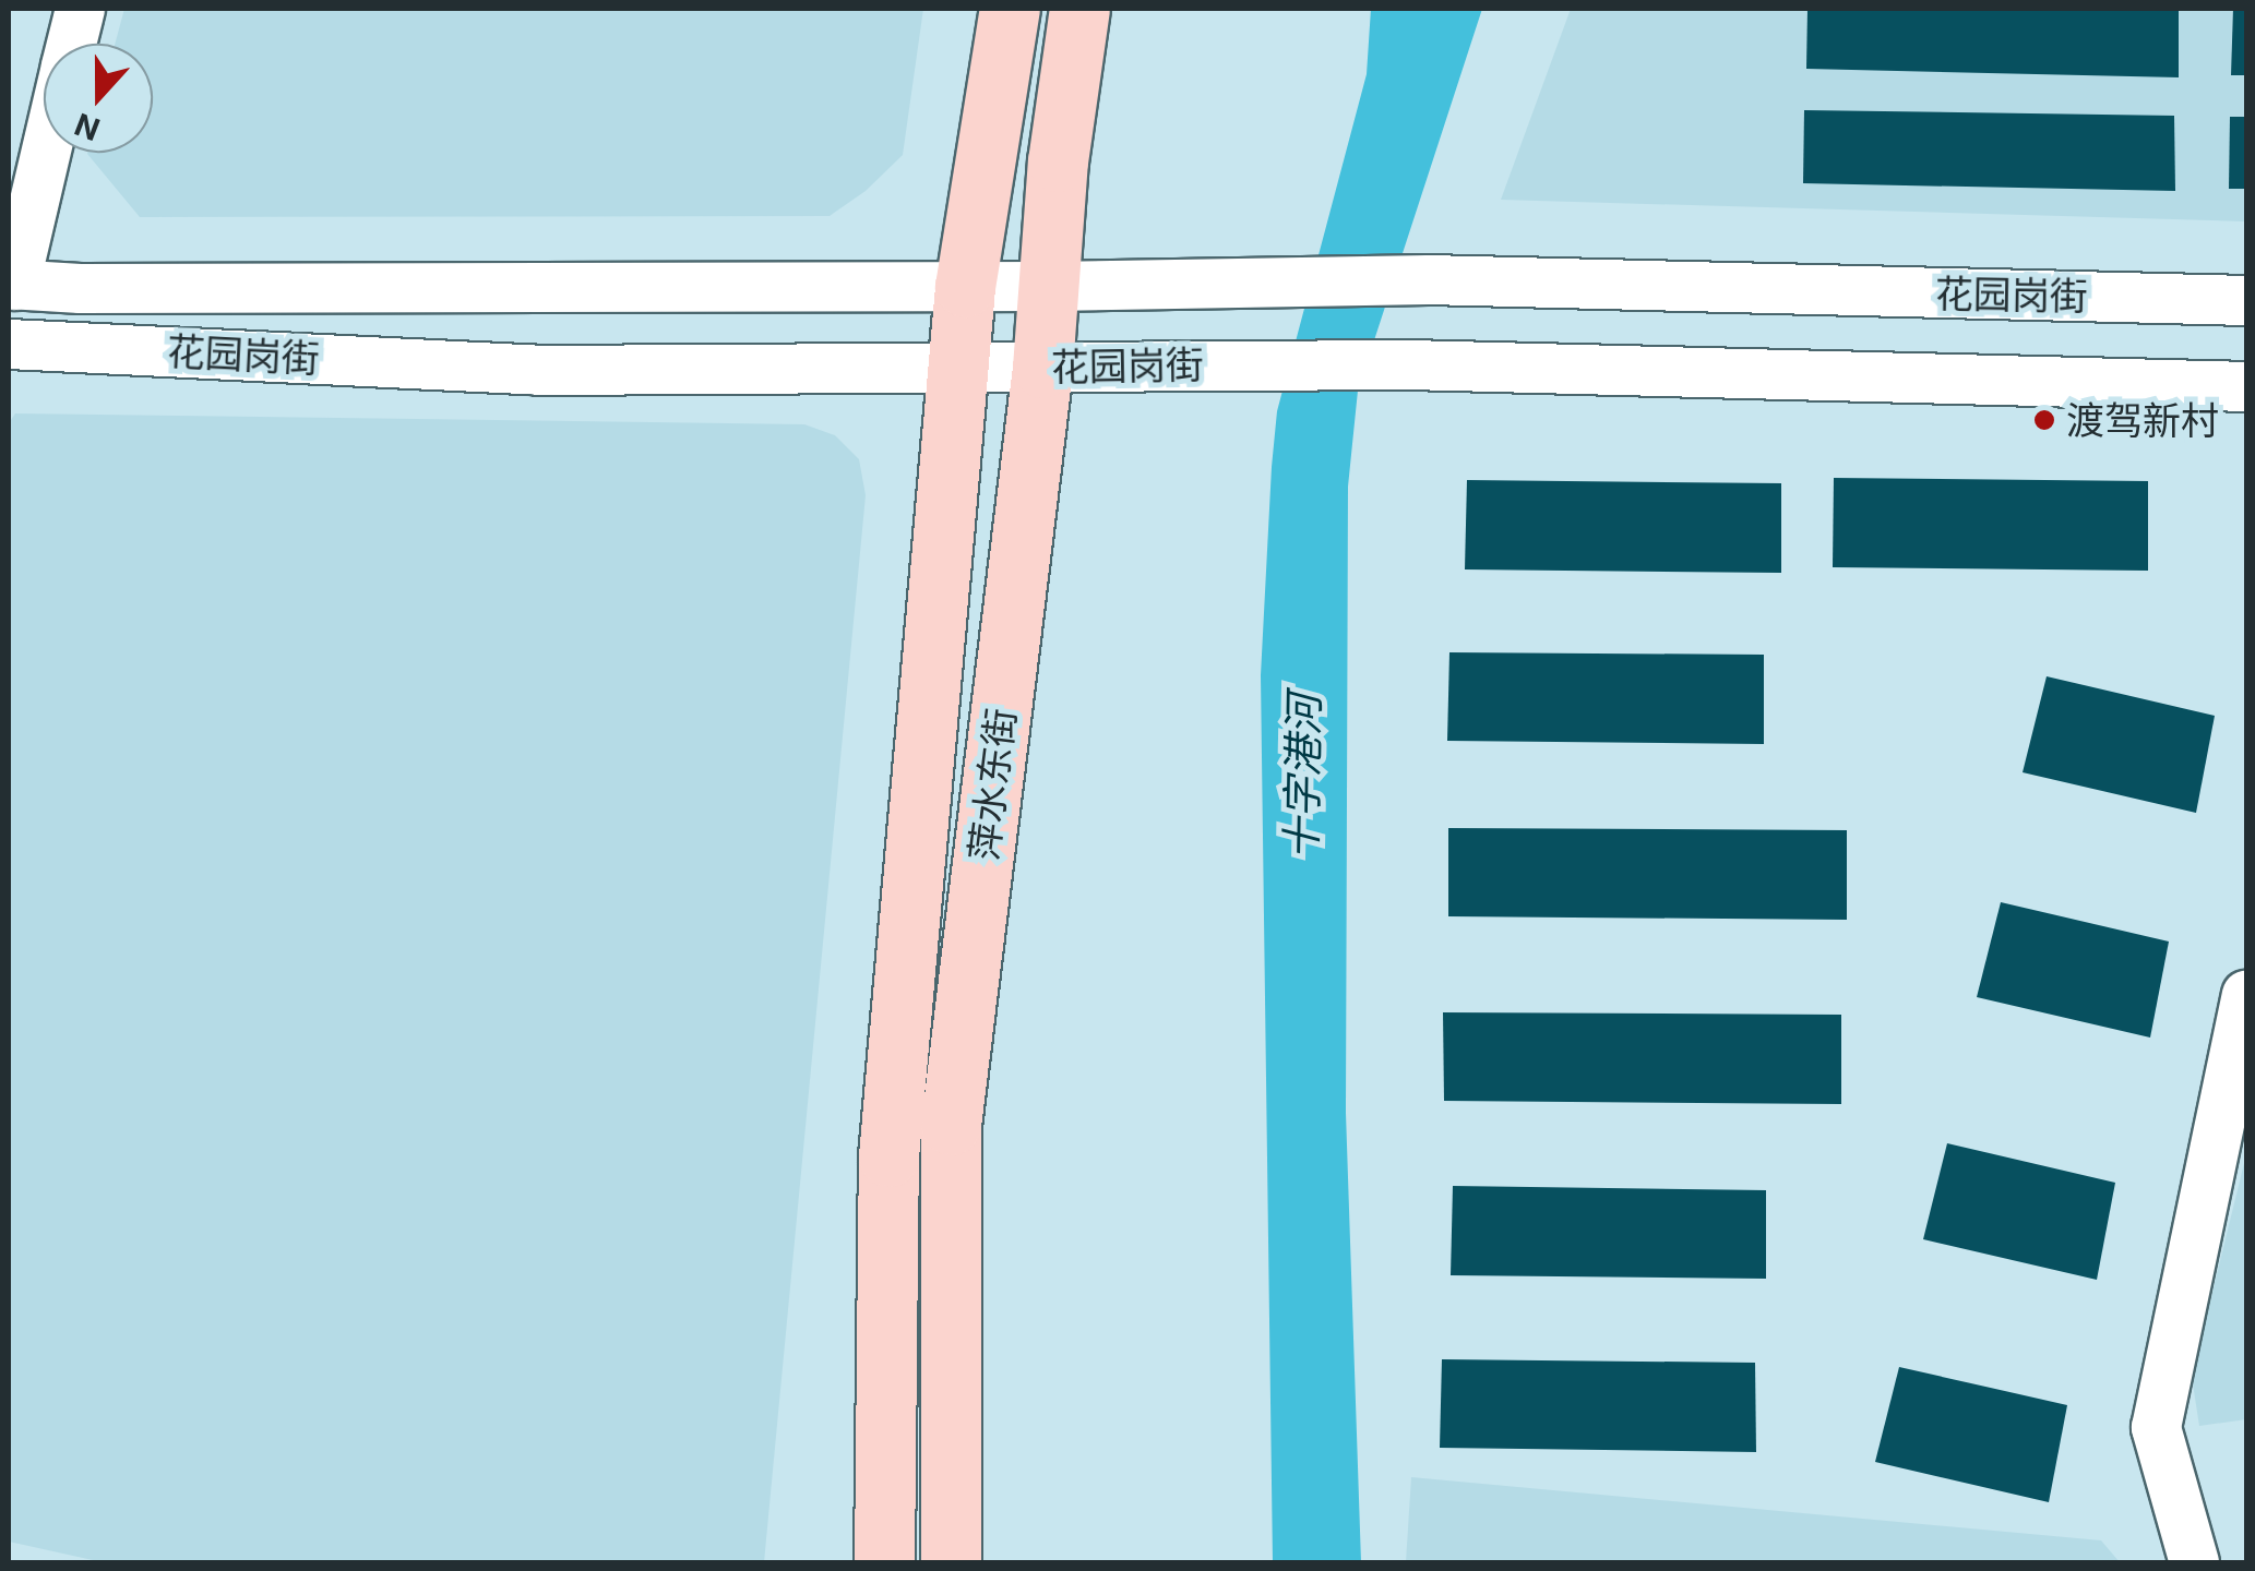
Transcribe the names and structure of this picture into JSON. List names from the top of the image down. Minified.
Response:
{"streets":{"main road":["萍水东街"],"street":["花园岗街"]},"crossings":[["花园岗街","萍水东街"]],"water":["十字港河"],"places":["渡驾新村"],"north":"bottom"}
